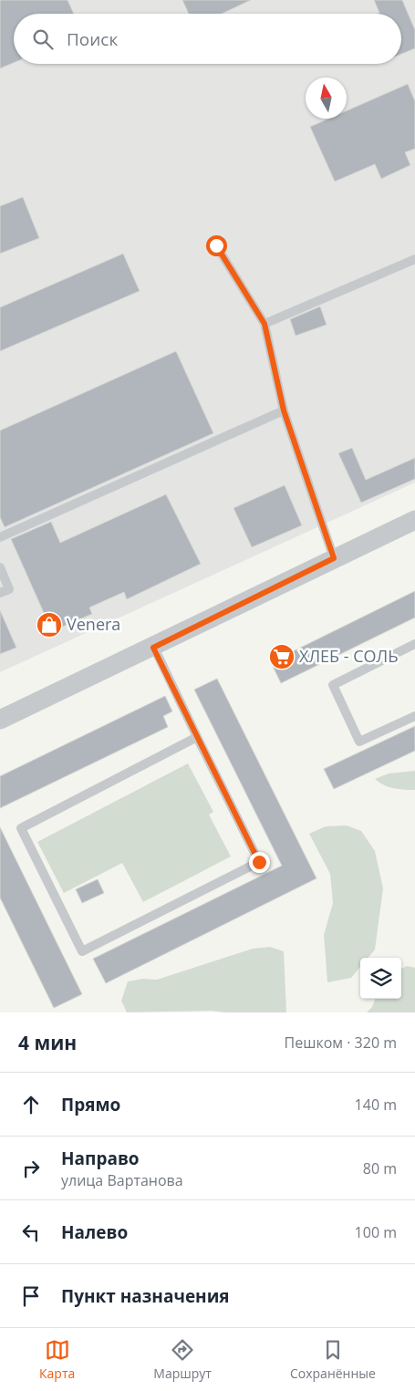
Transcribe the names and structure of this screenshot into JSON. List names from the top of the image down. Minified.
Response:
{"places":{"shop":["Venera"],"supermarket":["ХЛЕБ - СОЛЬ"]},"north":"top","page":{"search":"Поиск","heading":["4 мин","Пешком · 320 m"],"list":[["Прямо","140 m"],["Направо","улица Вартанова","80 m"],["Налево","100 m"],"Пункт назначения"],"nav":["Карта","Маршрут","Сохранённые"]}}
